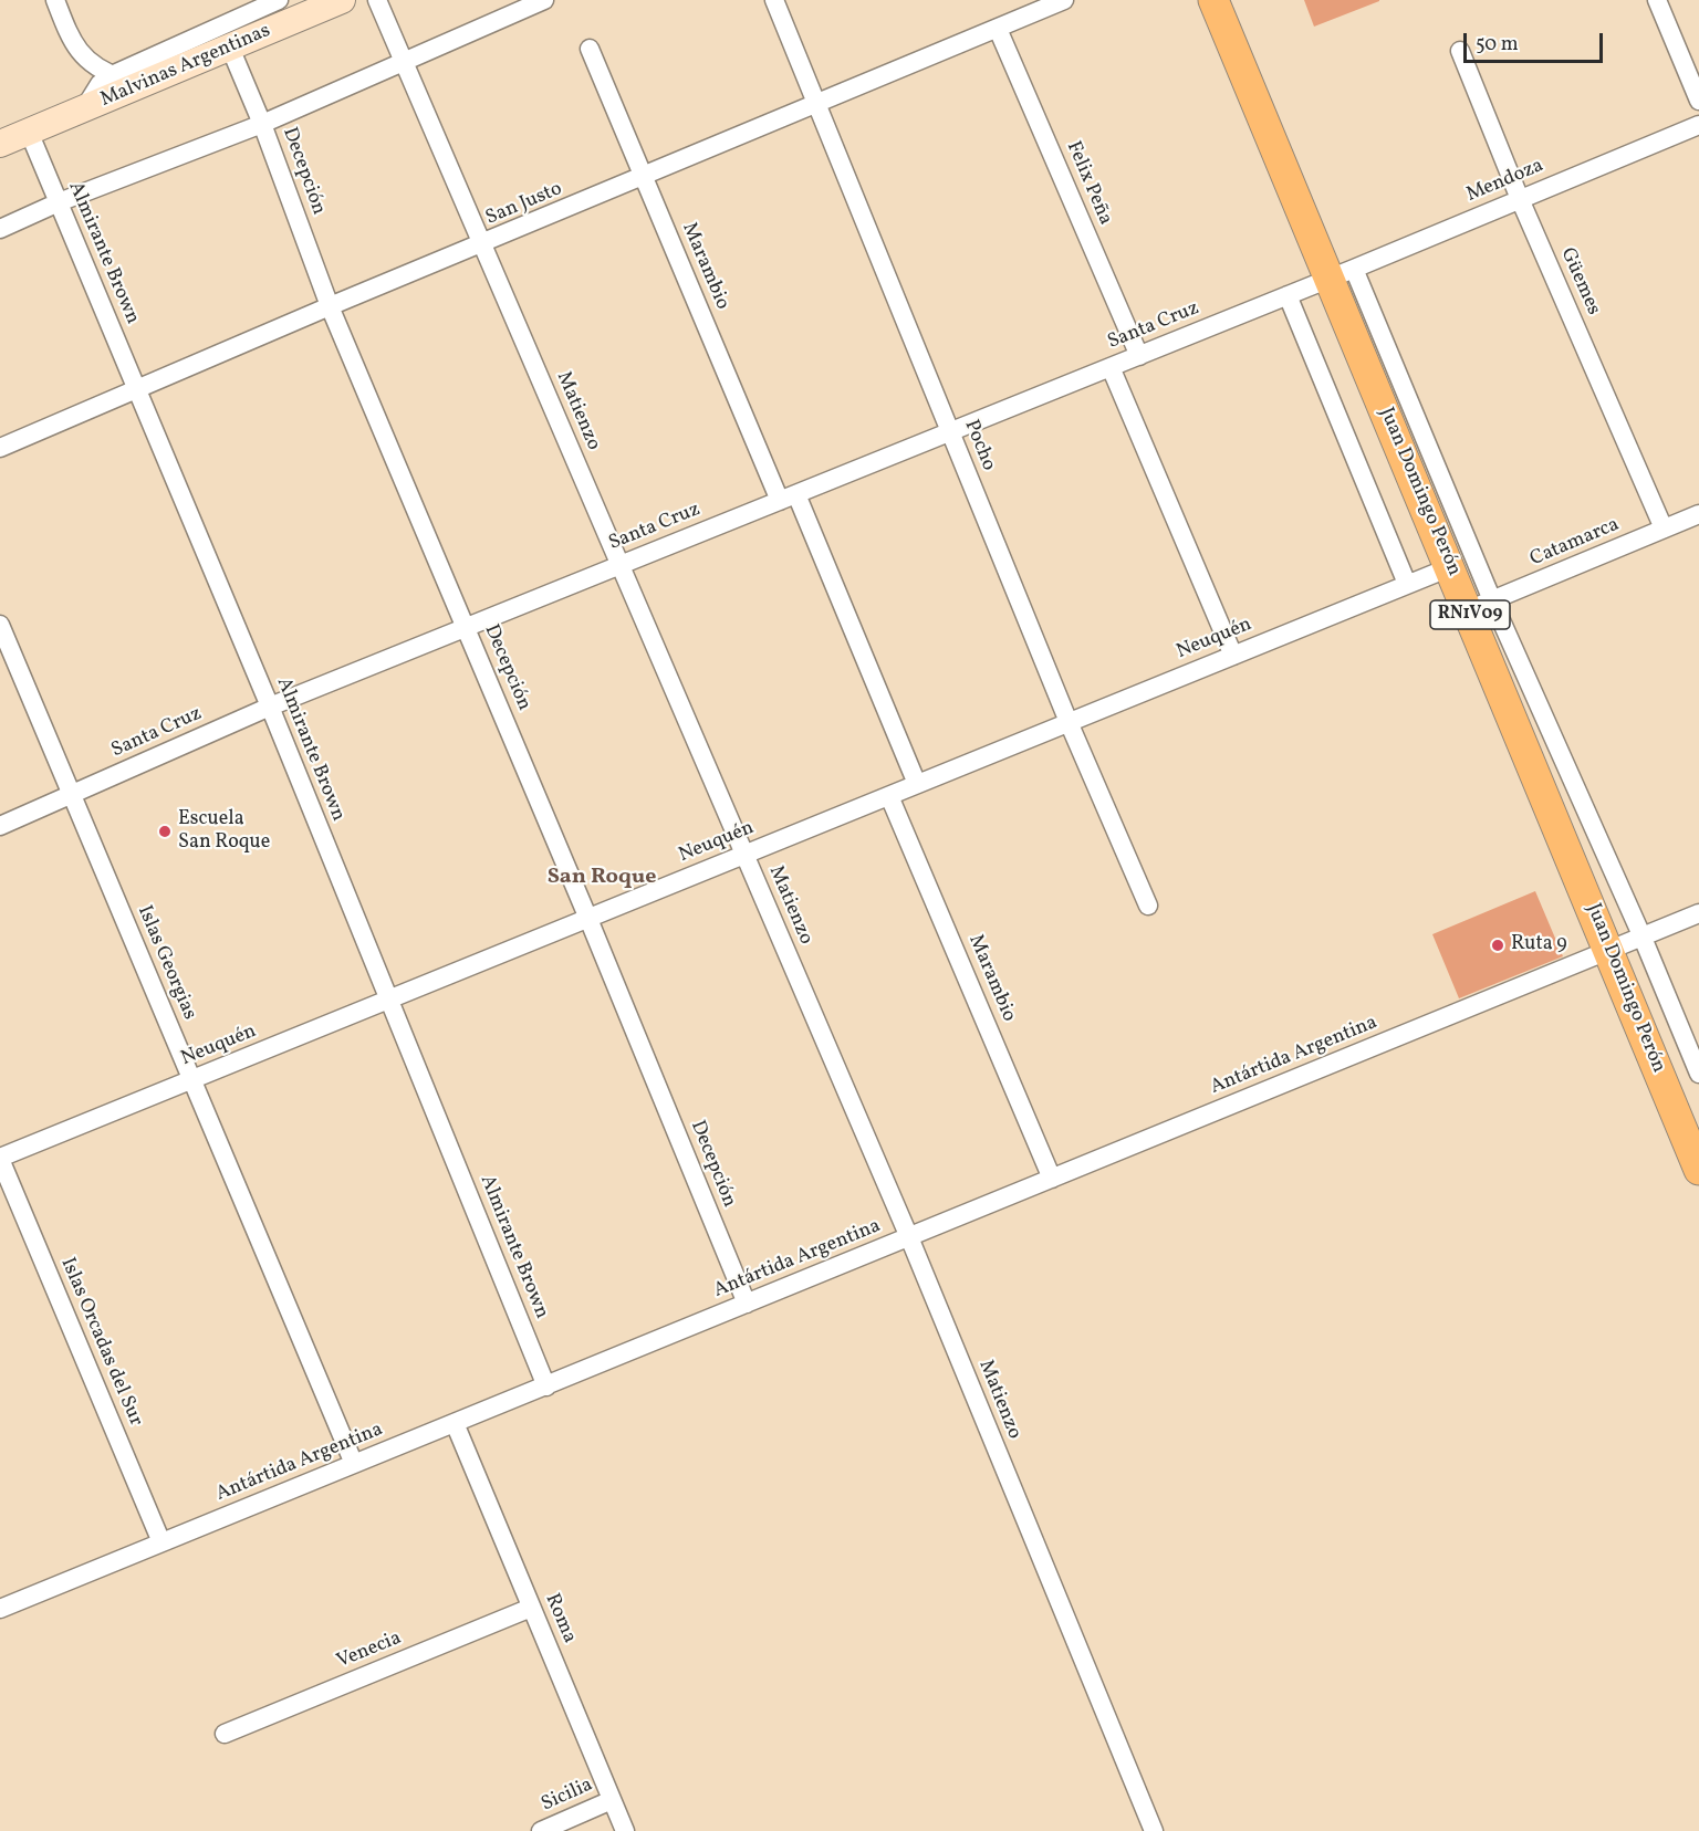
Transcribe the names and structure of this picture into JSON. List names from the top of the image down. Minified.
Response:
{"streets":{"main road":["Malvinas Argentinas","Juan Domingo Perón","RN1V09"],"street":["Decepción","Mendoza","Felix Peña","San Justo","Almirante Brown","Marambio","Güemes","Santa Cruz","Matienzo","Pocho","Catamarca","Neuquén","Islas Georgias","Antártida Argentina","Islas Orcadas del Sur","Roma","Venecia","Sicilia"]},"crossings":[["Malvinas Argentinas","Decepción"],["Malvinas Argentinas","Almirante Brown"],["Decepción","San Justo"],["Decepción","Santa Cruz"],["Decepción","Neuquén"],["Decepción","Antártida Argentina"],["Mendoza","Güemes"],["Mendoza","Santa Cruz"],["Mendoza","Juan Domingo Perón"],["Felix Peña","San Justo"],["Felix Peña","Santa Cruz"],["San Justo","Almirante Brown"],["San Justo","Marambio"],["San Justo","Matienzo"],["San Justo","Pocho"],["Almirante Brown","Santa Cruz"],["Almirante Brown","Neuquén"],["Almirante Brown","Antártida Argentina"],["Marambio","Santa Cruz"],["Marambio","Neuquén"],["Marambio","Antártida Argentina"],["Güemes","Catamarca"],["Santa Cruz","Matienzo"],["Santa Cruz","Pocho"],["Santa Cruz","Juan Domingo Perón"],["Santa Cruz","Islas Georgias"],["Matienzo","Neuquén"],["Matienzo","Antártida Argentina"],["Pocho","Neuquén"],["Juan Domingo Perón","Catamarca"],["Juan Domingo Perón","Neuquén"],["Juan Domingo Perón","Antártida Argentina"],["Neuquén","Islas Georgias"],["Neuquén","Islas Orcadas del Sur"],["Islas Georgias","Antártida Argentina"],["Antártida Argentina","Islas Orcadas del Sur"],["Antártida Argentina","Roma"],["Roma","Venecia"],["Roma","Sicilia"]],"districts":["San Roque"],"places":["Escuela San Roque","Ruta 9"],"scale_bar":"50 m"}
